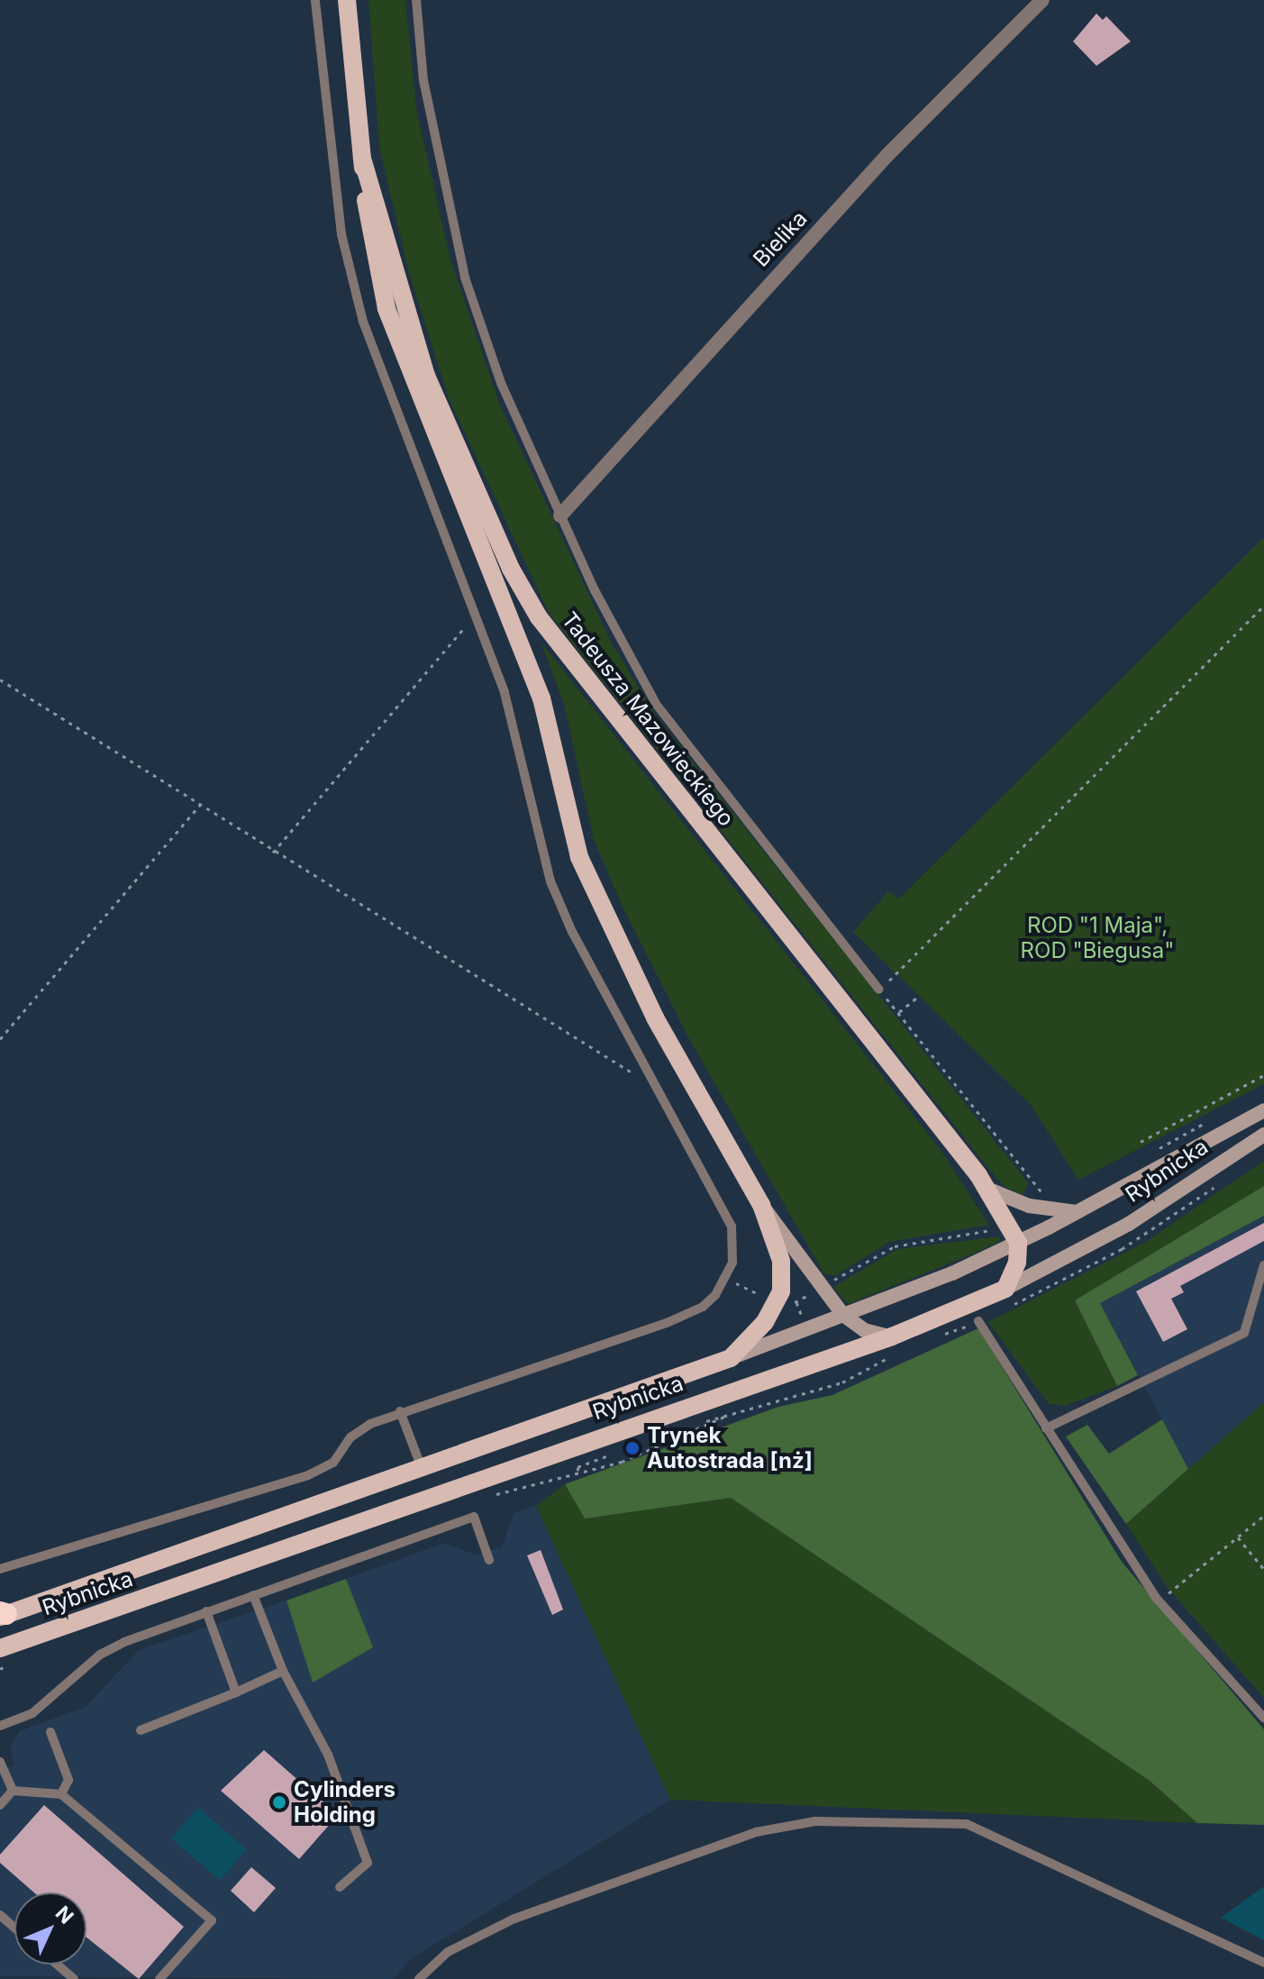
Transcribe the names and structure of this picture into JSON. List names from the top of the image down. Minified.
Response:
{"streets":{"main road":["Tadeusza Mazowieckiego","Rybnicka"],"street":["Bielika"]},"crossings":[["Tadeusza Mazowieckiego","Rybnicka"]],"parks":["ROD \"1 Maja\", ROD \"Biegusa\""],"places":["Trynek Autostrada [nż]","Cylinders Holding"],"north":"top right"}
